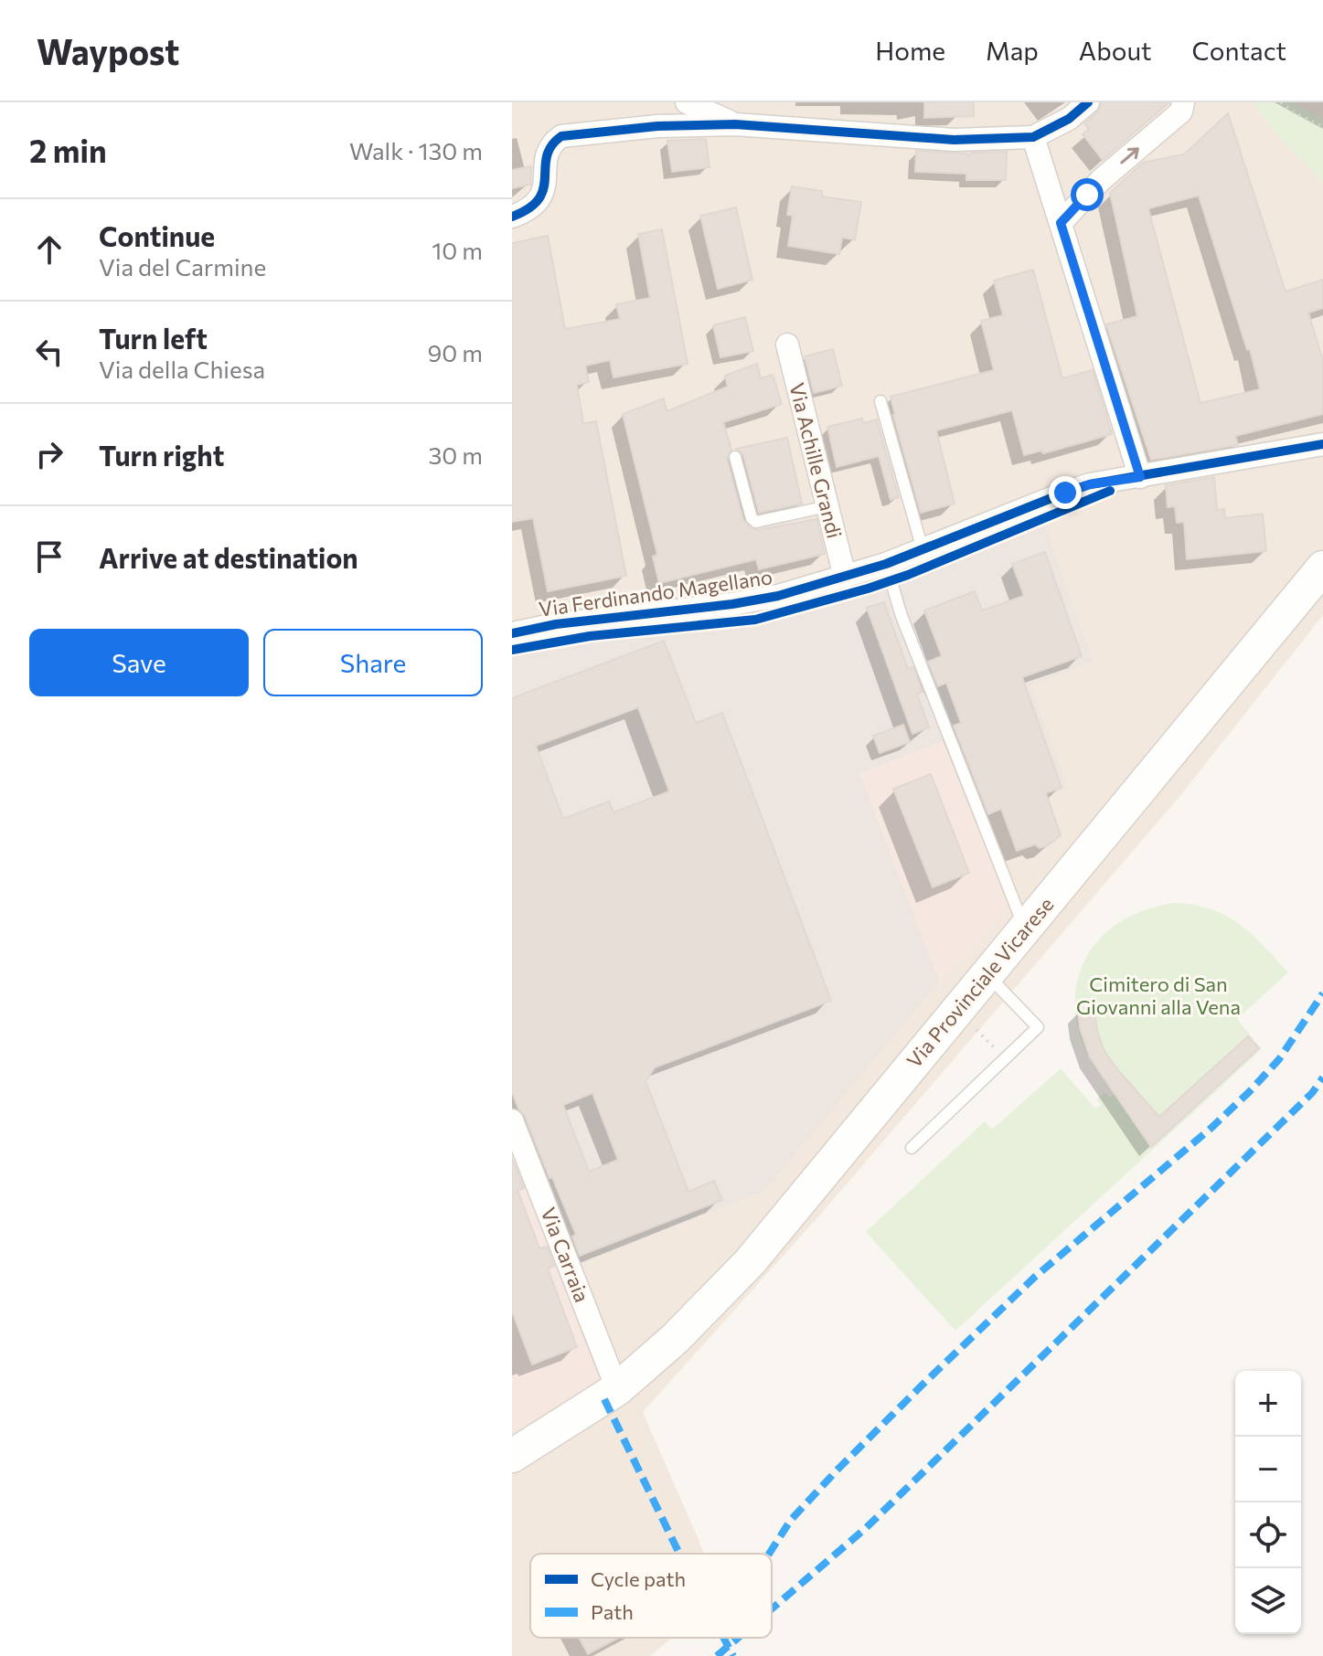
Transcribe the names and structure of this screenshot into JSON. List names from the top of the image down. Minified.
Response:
{"streets":{"main road":["Via Provinciale Vicarese"],"street":["Via Achille Grandi","Via Ferdinando Magellano","Via Carraia"]},"crossings":[["Via Achille Grandi","Via Ferdinando Magellano"],["Via Provinciale Vicarese","Via Carraia"]],"parks":["Cimitero di San Giovanni alla Vena"],"legend":["Cycle path","Path"],"page":{"header":"Waypost","nav":["Home","Map","About","Contact"],"heading":["2 min","Walk · 130 m"],"list":[["Continue","Via del Carmine","10 m"],["Turn left","Via della Chiesa","90 m"],["Turn right","30 m"],"Arrive at destination"],"buttons":["Save","Share"],"map_buttons":["+","−"]}}
